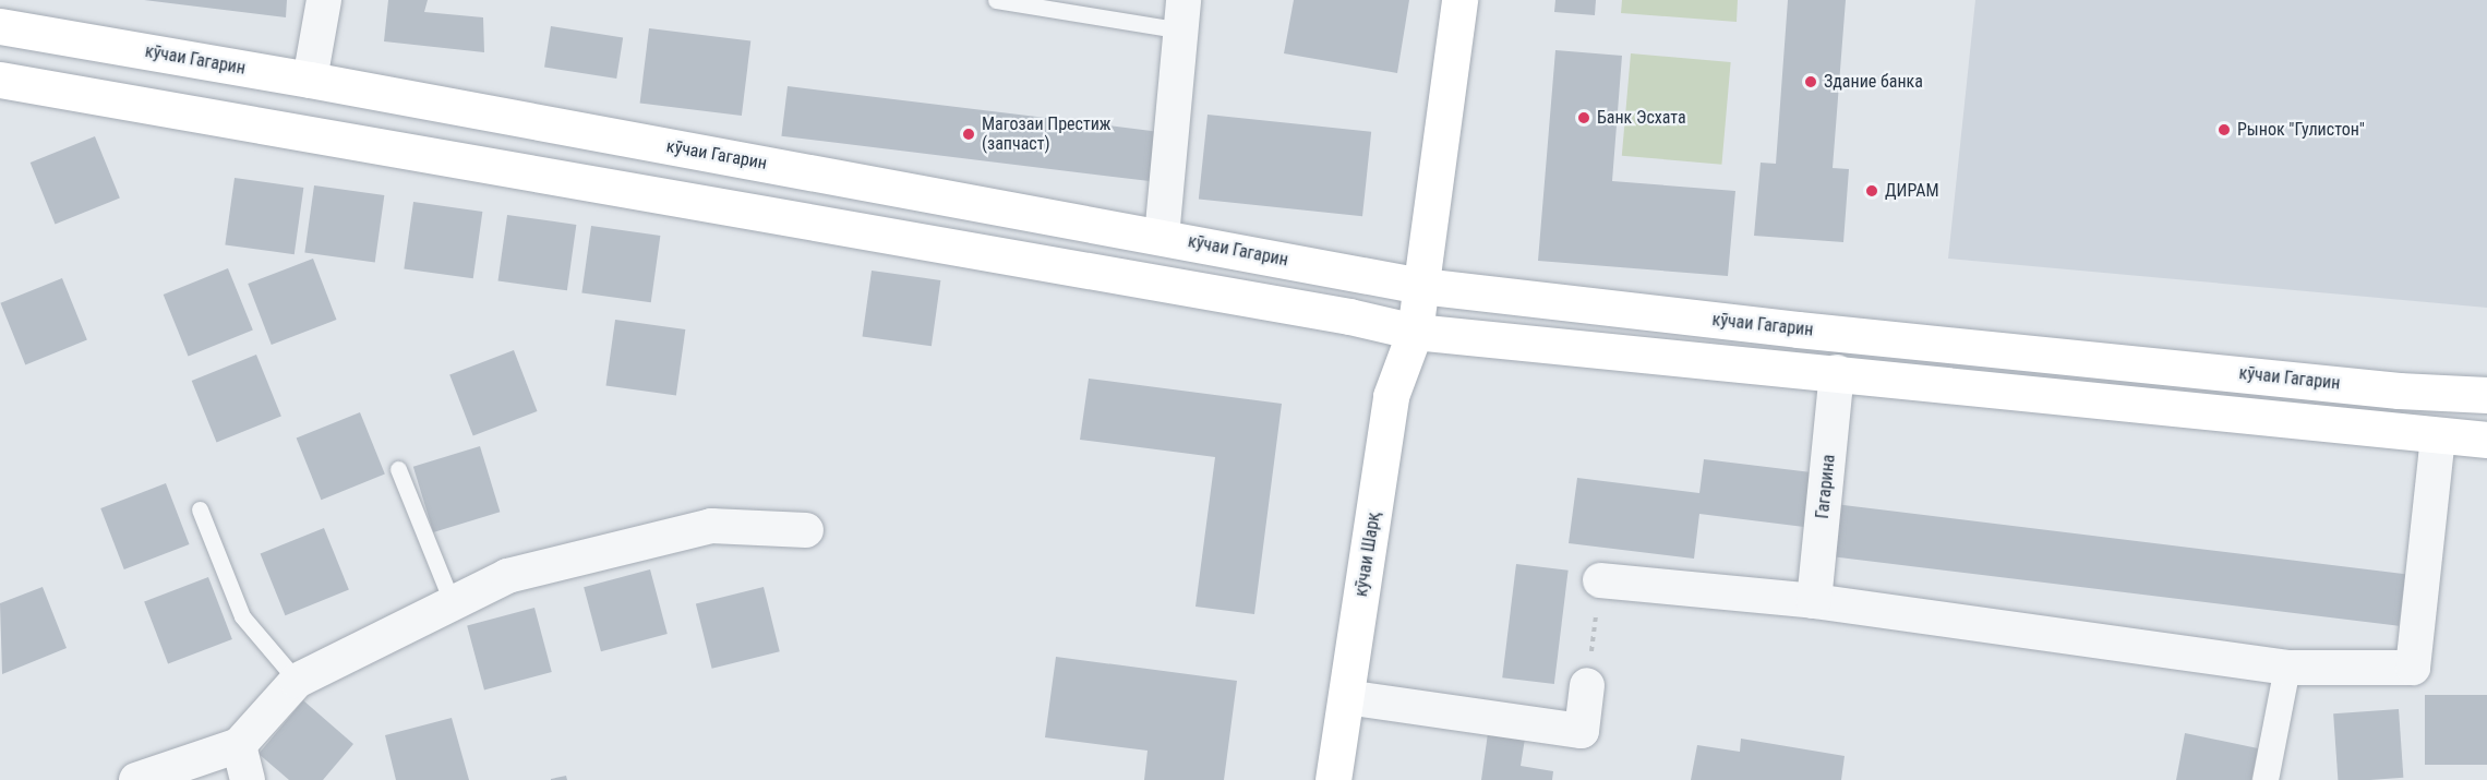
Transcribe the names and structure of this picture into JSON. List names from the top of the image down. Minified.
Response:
{"streets":{"main road":["кӯчаи Гагарин","кӯчаи Шарқ"],"street":["Гагарина"]},"crossings":[["кӯчаи Гагарин","кӯчаи Шарқ"]],"places":["Здание банка","Банк Эсхата","Рынок \"Гулистон\"","Магозаи Престиж (запчаст)","ДИРАМ"]}
